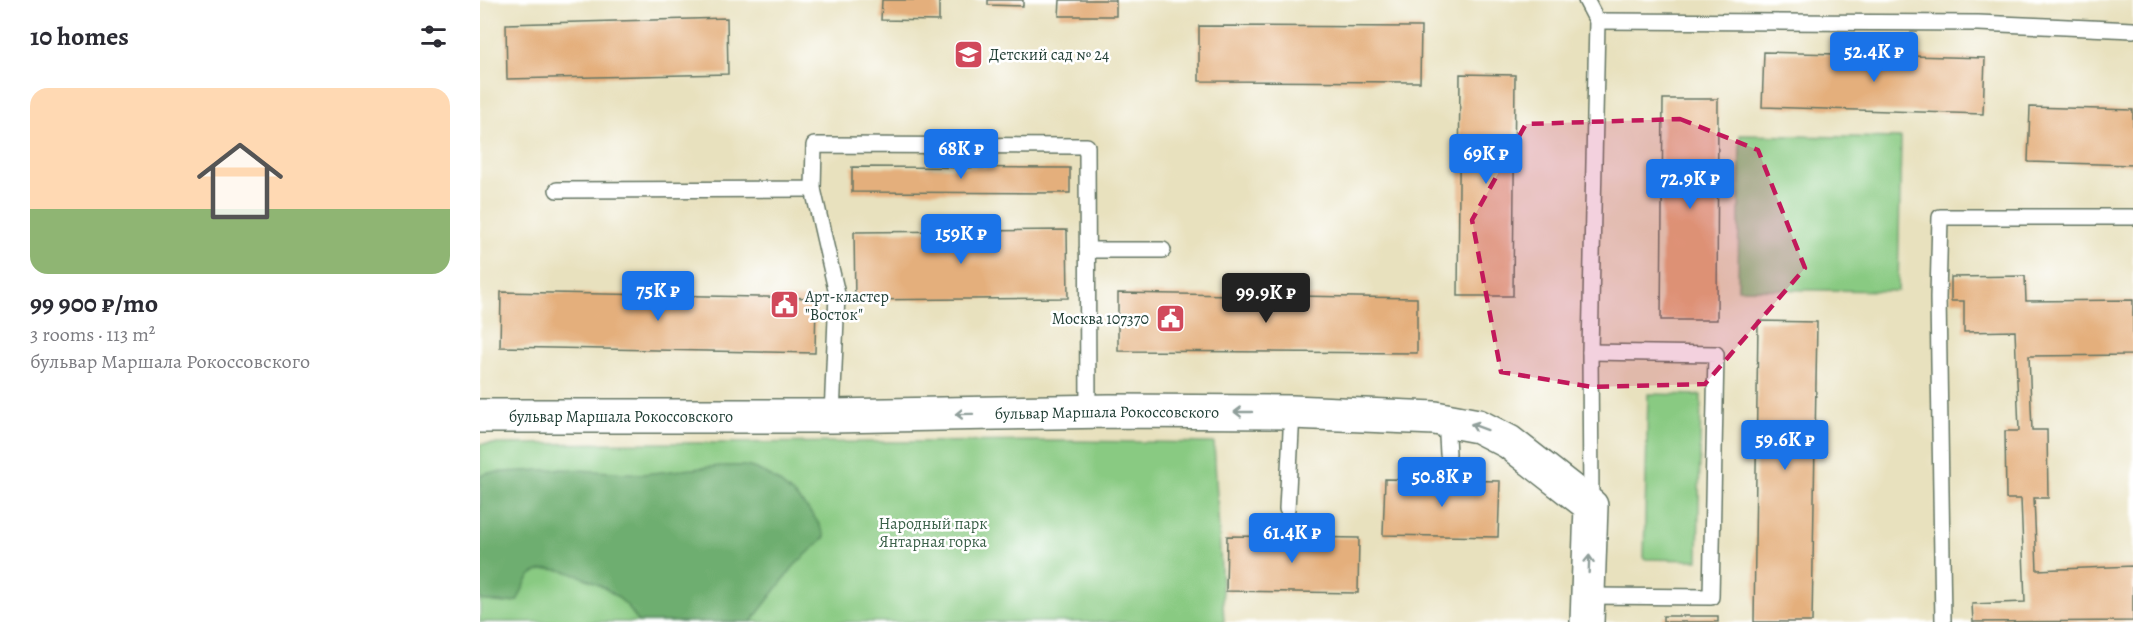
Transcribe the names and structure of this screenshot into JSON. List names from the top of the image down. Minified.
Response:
{"streets":{"street":["бульвар Маршала Рокоссовского"]},"one_way":["бульвар Маршала Рокоссовского"],"parks":["Народный парк Янтарная горка"],"places":{"school or university":["Детский сад № 24"],"public building":["Арт-кластер \"Восток\"","Москва 107370"]},"page":{"heading":"10 homes","price":["52.4K ₽","68K ₽","69K ₽","72.9K ₽","159K ₽","75K ₽","99.9K ₽","59.6K ₽","50.8K ₽","61.4K ₽"],"list":[{"name":"99 900 ₽/mo","note":"3 rooms · 113 m² · бульвар Маршала Рокоссовского"}]}}
